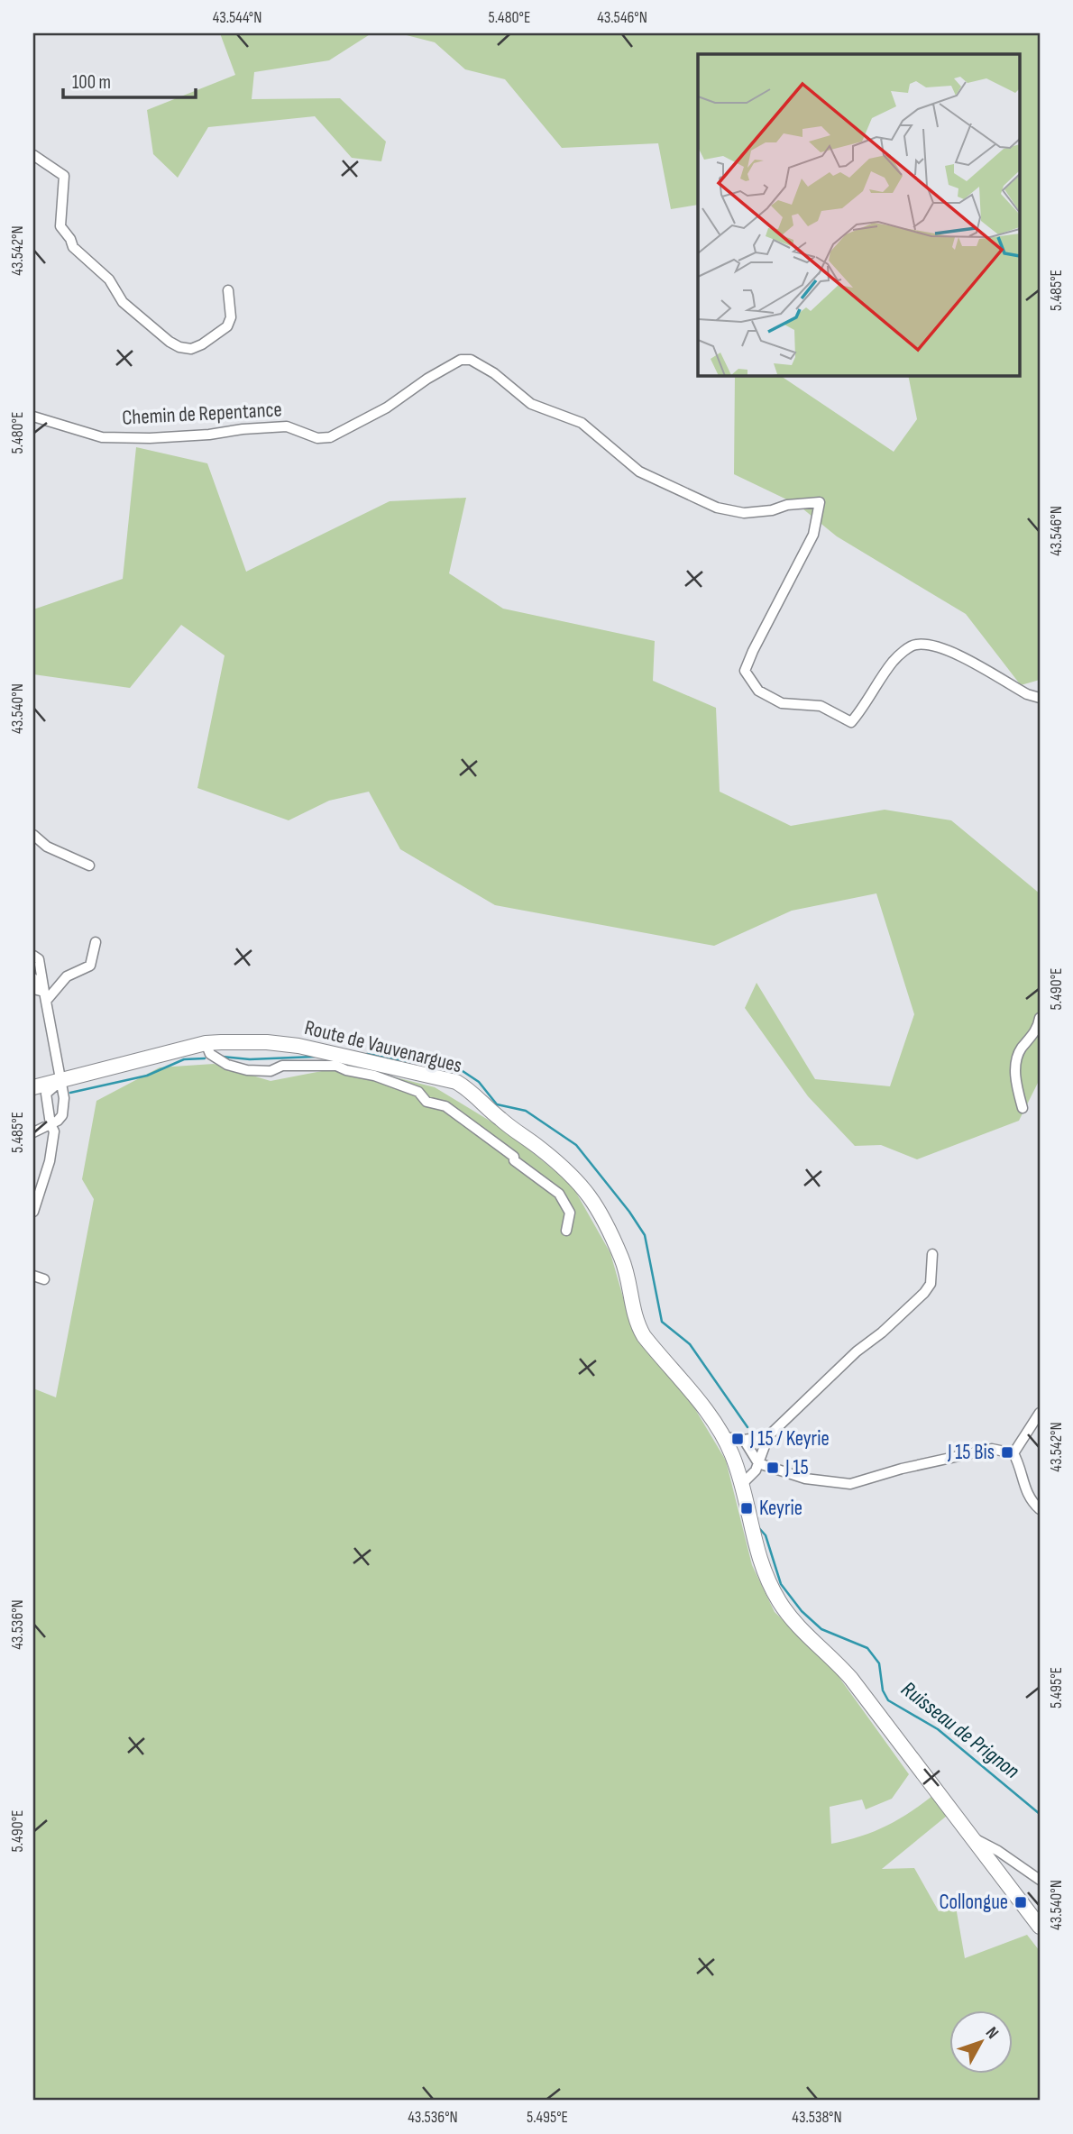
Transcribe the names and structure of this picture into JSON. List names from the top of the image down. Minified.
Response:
{"streets":{"main road":["Route de Vauvenargues"],"street":["Chemin de Repentance"]},"water":["Ruisseau de Prignon"],"places":{"transit":["J 15 / Keyrie","J 15 Bis","J 15","Keyrie","Collongue"]},"scale_bar":"100 m","north":"top right","coordinates":["43.544°N","5.480°E","43.546°N","43.542°N","5.485°E","43.540°N","5.490°E","43.536°N","5.495°E","43.538°N"]}
